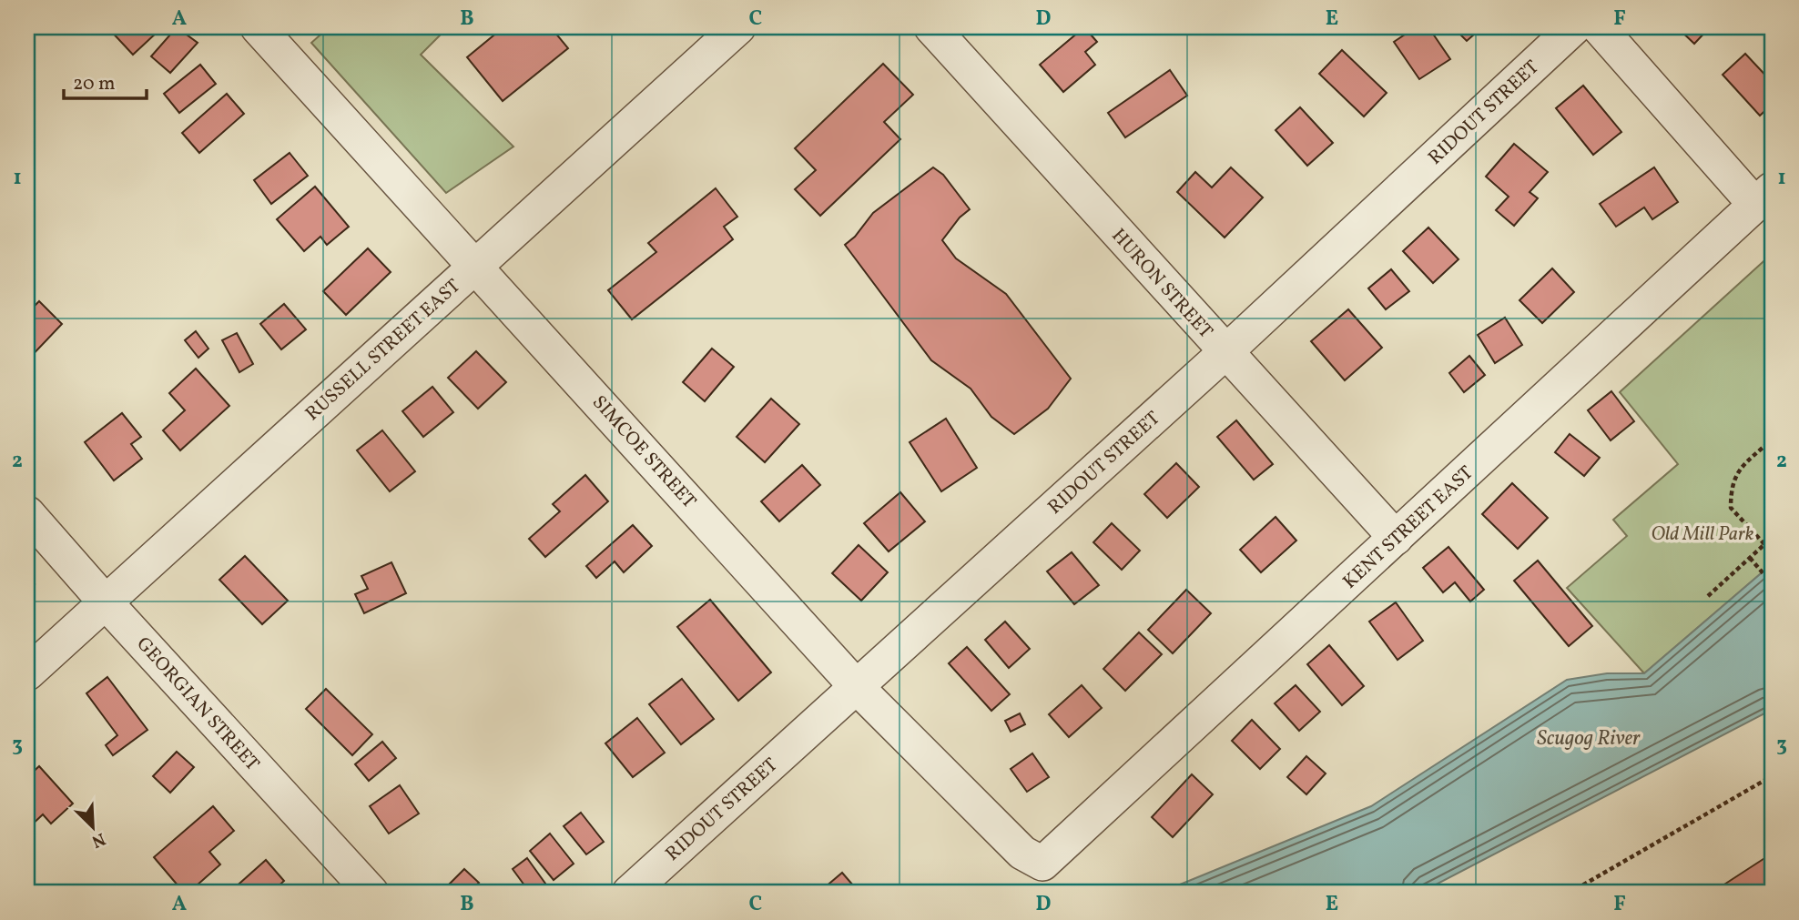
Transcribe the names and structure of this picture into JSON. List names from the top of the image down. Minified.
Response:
{"streets":{"street":["RIDOUT STREET","HURON STREET","RUSSELL STREET EAST","SIMCOE STREET","KENT STREET EAST","GEORGIAN STREET"]},"crossings":[["RIDOUT STREET","HURON STREET"],["RIDOUT STREET","SIMCOE STREET"],["HURON STREET","KENT STREET EAST"],["RUSSELL STREET EAST","SIMCOE STREET"],["RUSSELL STREET EAST","GEORGIAN STREET"],["SIMCOE STREET","KENT STREET EAST"]],"water":["Scugog River"],"parks":["Old Mill Park"],"scale_bar":"20 m","north":"bottom right","grid":{"columns":["A","B","C","D","E","F"],"rows":["1","2","3"]}}
